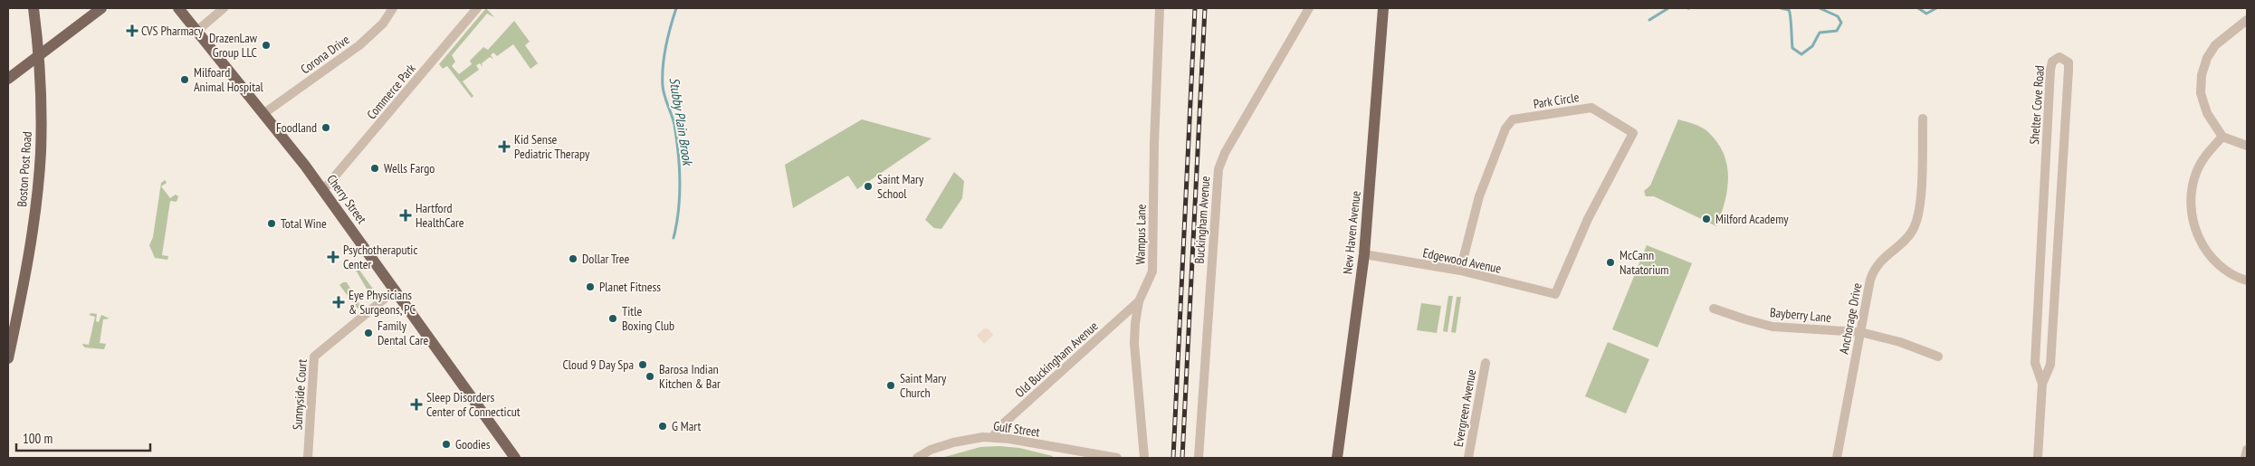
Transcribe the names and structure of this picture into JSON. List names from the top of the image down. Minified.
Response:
{"streets":{"main road":["Boston Post Road","Cherry Street","New Haven Avenue"],"street":["Corona Drive","Commerce Park","Park Circle","Shelter Cove Road","Buckingham Avenue","Wampus Lane","Edgewood Avenue","Bayberry Lane","Anchorage Drive","Old Buckingham Avenue","Sunnyside Court","Evergreen Avenue","Gulf Street"]},"crossings":[["Corona Drive","Cherry Street"],["Commerce Park","Cherry Street"],["Park Circle","Edgewood Avenue"],["Cherry Street","Sunnyside Court"],["New Haven Avenue","Edgewood Avenue"],["Wampus Lane","Old Buckingham Avenue"],["Bayberry Lane","Anchorage Drive"],["Old Buckingham Avenue","Gulf Street"]],"water":["Stubby Plain Brook"],"places":{"health":["CVS Pharmacy","Kid Sense Pediatric Therapy","Hartford HealthCare","Psychotheraputic Center","Eye Physicians & Surgeons, PC","Sleep Disorders Center of Connecticut"],"other":["DrazenLaw Group LLC","Milfoard Animal Hospital","Foodland","Wells Fargo","Saint Mary School","Milford Academy","Total Wine","Dollar Tree","McCann Natatorium","Planet Fitness","Title Boxing Club","Family Dental Care","Cloud 9 Day Spa","Barosa Indian Kitchen & Bar","Saint Mary Church","G Mart","Goodies"]},"scale_bar":"100 m"}
